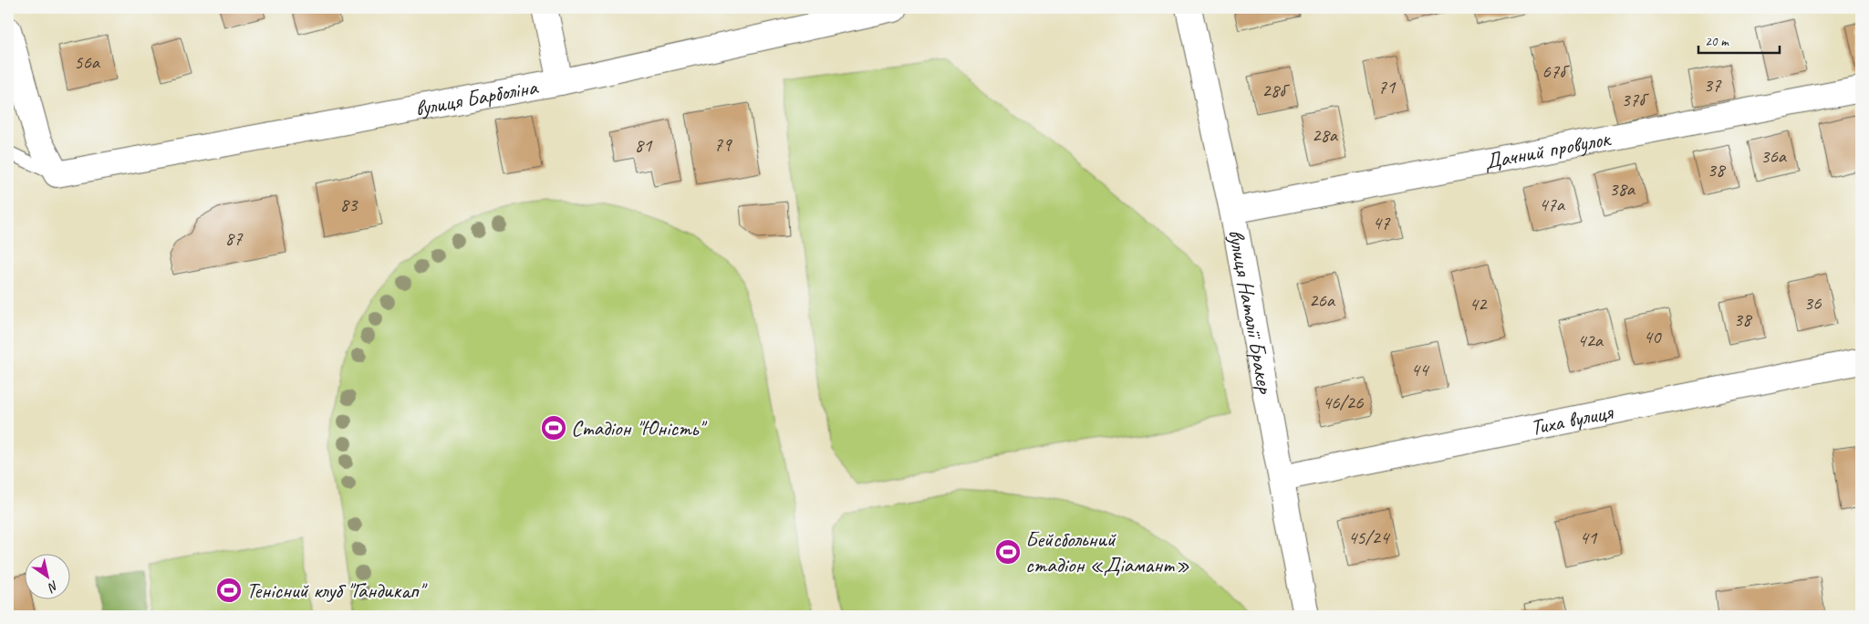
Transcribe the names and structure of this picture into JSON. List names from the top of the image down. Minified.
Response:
{"streets":{"street":["вулиця Барболіна","Дачний провулок","вулиця Наталії Бракер","Тиха вулиця"]},"crossings":[["Дачний провулок","вулиця Наталії Бракер"],["вулиця Наталії Бракер","Тиха вулиця"]],"places":{"sports":["Стадіон \"Юність\"","Бейсбольний стадіон «Діамант»","Тенісний клуб \"Гандикап\""]},"house_numbers":["56а","67б","37","71","28б","37б","28а","79","81","36а","38","38а","83","47а","47","87","26а","36","42","38","40","42а","44","46/26","45/24","41"],"scale_bar":"20 m","north":"bottom right"}
